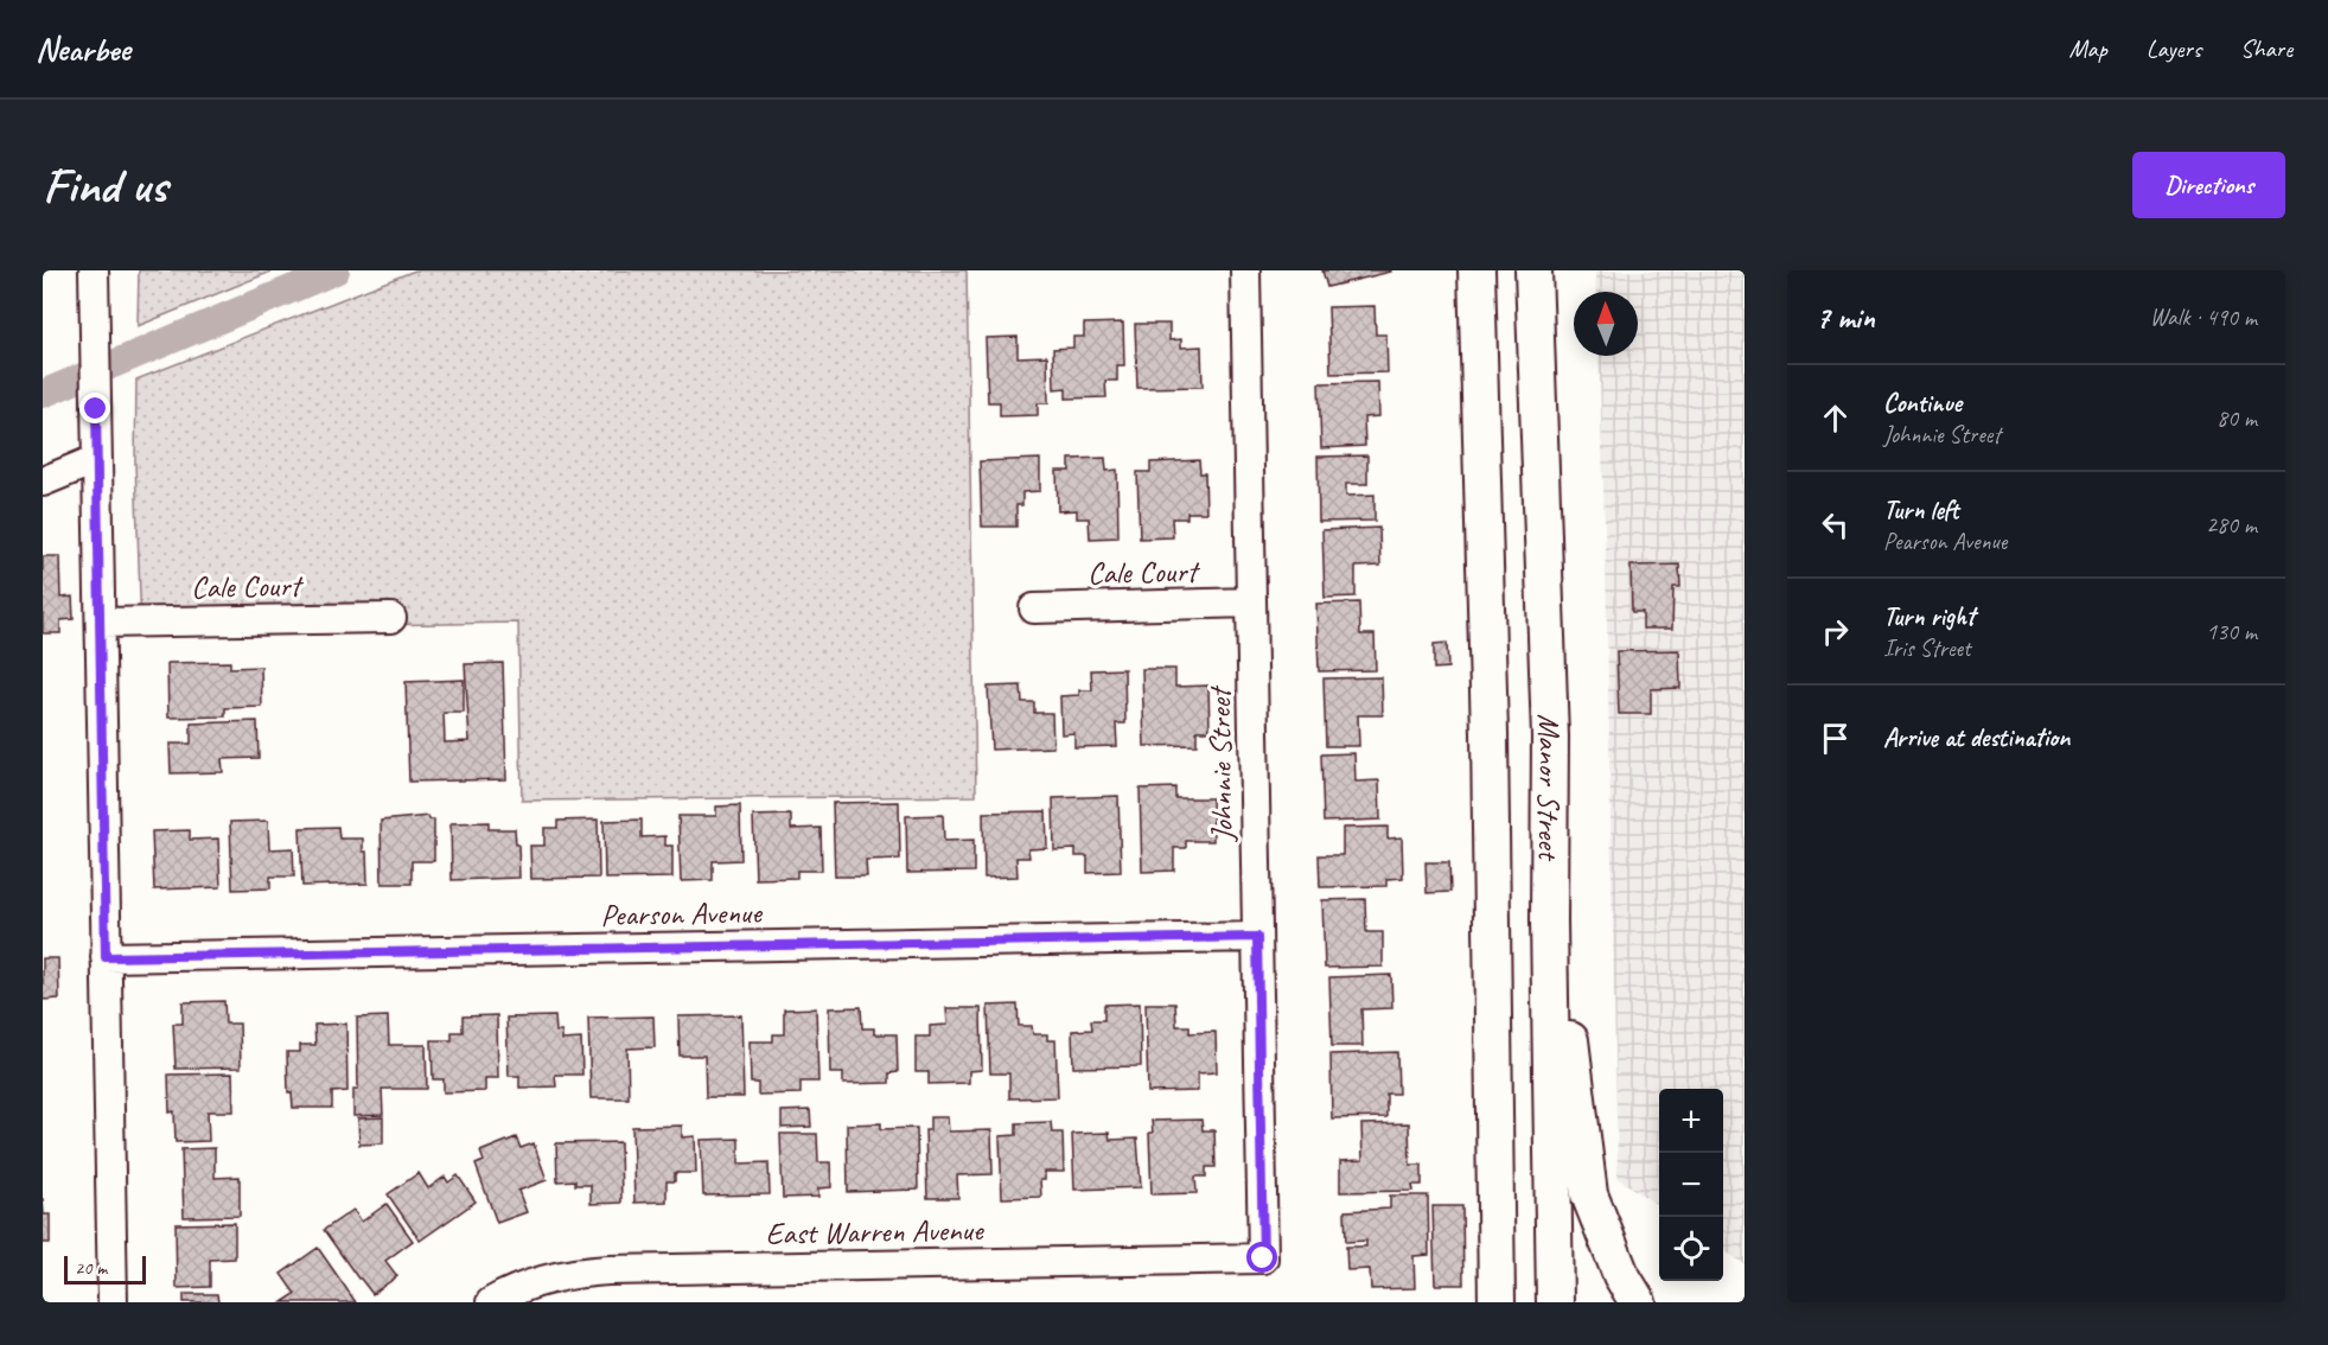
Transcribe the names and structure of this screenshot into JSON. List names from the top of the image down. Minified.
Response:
{"streets":{"main road":["Manor Street"],"street":["Cale Court","Johnnie Street","Pearson Avenue","East Warren Avenue"]},"crossings":[["Cale Court","Johnnie Street"],["Johnnie Street","Pearson Avenue"],["Johnnie Street","East Warren Avenue"]],"scale_bar":"20 m","north":"top","page":{"header":"Nearbee","nav":["Map","Layers","Share"],"buttons":"Directions","title":"Find us","heading":["7 min","Walk · 490 m"],"list":[["Continue","Johnnie Street","80 m"],["Turn left","Pearson Avenue","280 m"],["Turn right","Iris Street","130 m"],"Arrive at destination"],"map_buttons":["+","−"],"scale":"20 m"}}
